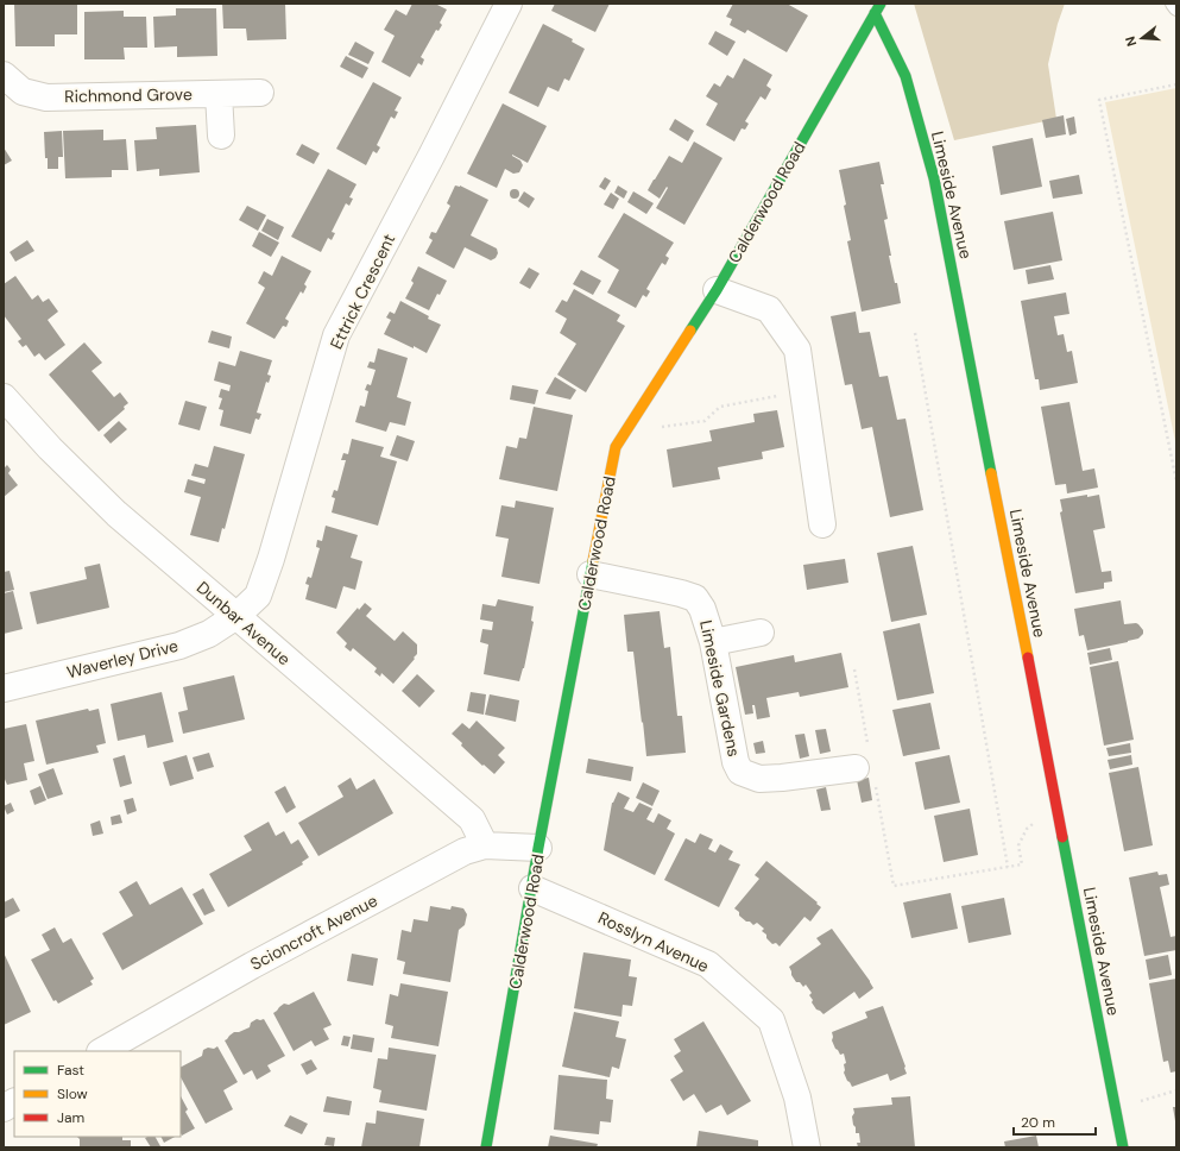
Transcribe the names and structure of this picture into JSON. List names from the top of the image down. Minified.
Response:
{"streets":{"street":["Richmond Grove","Limeside Avenue","Calderwood Road","Ettrick Crescent","Dunbar Avenue","Waverley Drive","Limeside Gardens","Scioncroft Avenue","Rosslyn Avenue"]},"crossings":[["Limeside Avenue","Calderwood Road"],["Calderwood Road","Limeside Gardens"],["Calderwood Road","Scioncroft Avenue"],["Calderwood Road","Rosslyn Avenue"],["Ettrick Crescent","Dunbar Avenue"],["Ettrick Crescent","Waverley Drive"],["Dunbar Avenue","Waverley Drive"],["Dunbar Avenue","Scioncroft Avenue"]],"legend":["Fast","Slow","Jam"],"scale_bar":"20 m","north":"left"}
